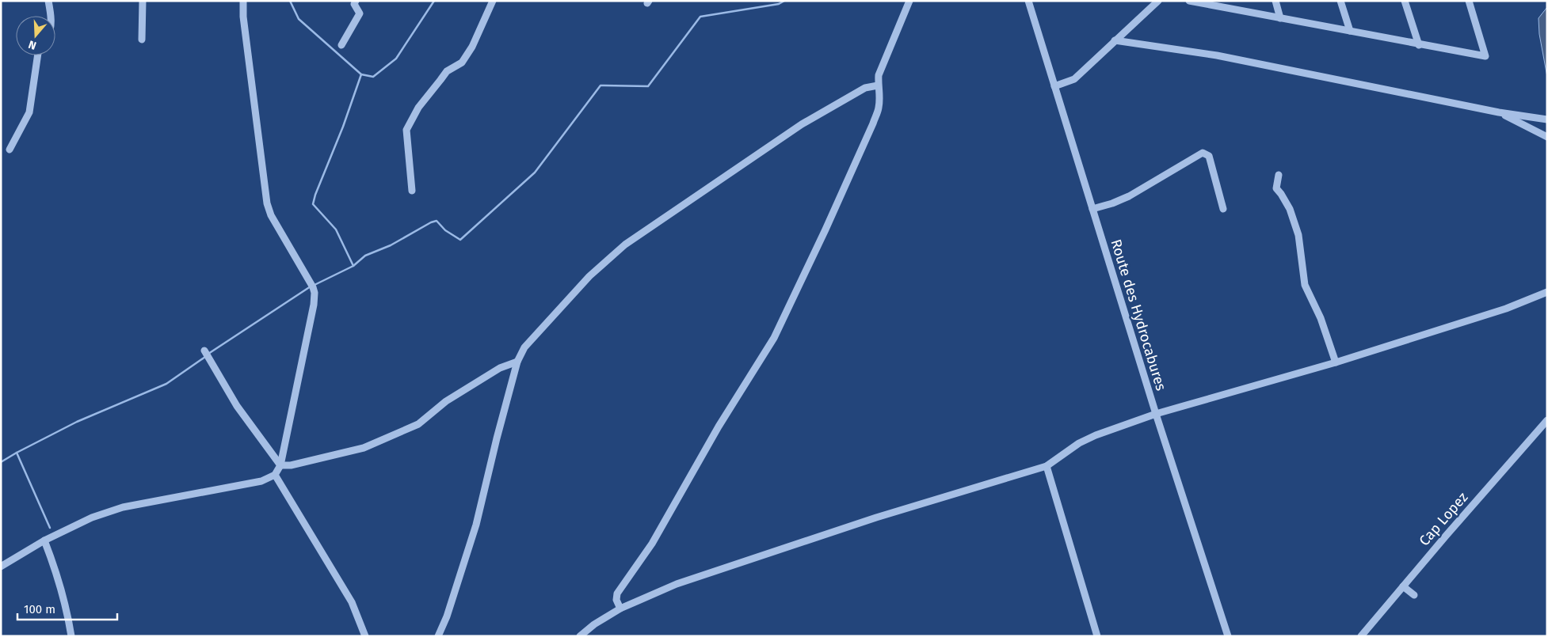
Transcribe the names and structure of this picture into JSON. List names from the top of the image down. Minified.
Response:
{"streets":{"street":["Route des Hydrocabures","Cap Lopez"]},"scale_bar":"100 m","north":"bottom"}
